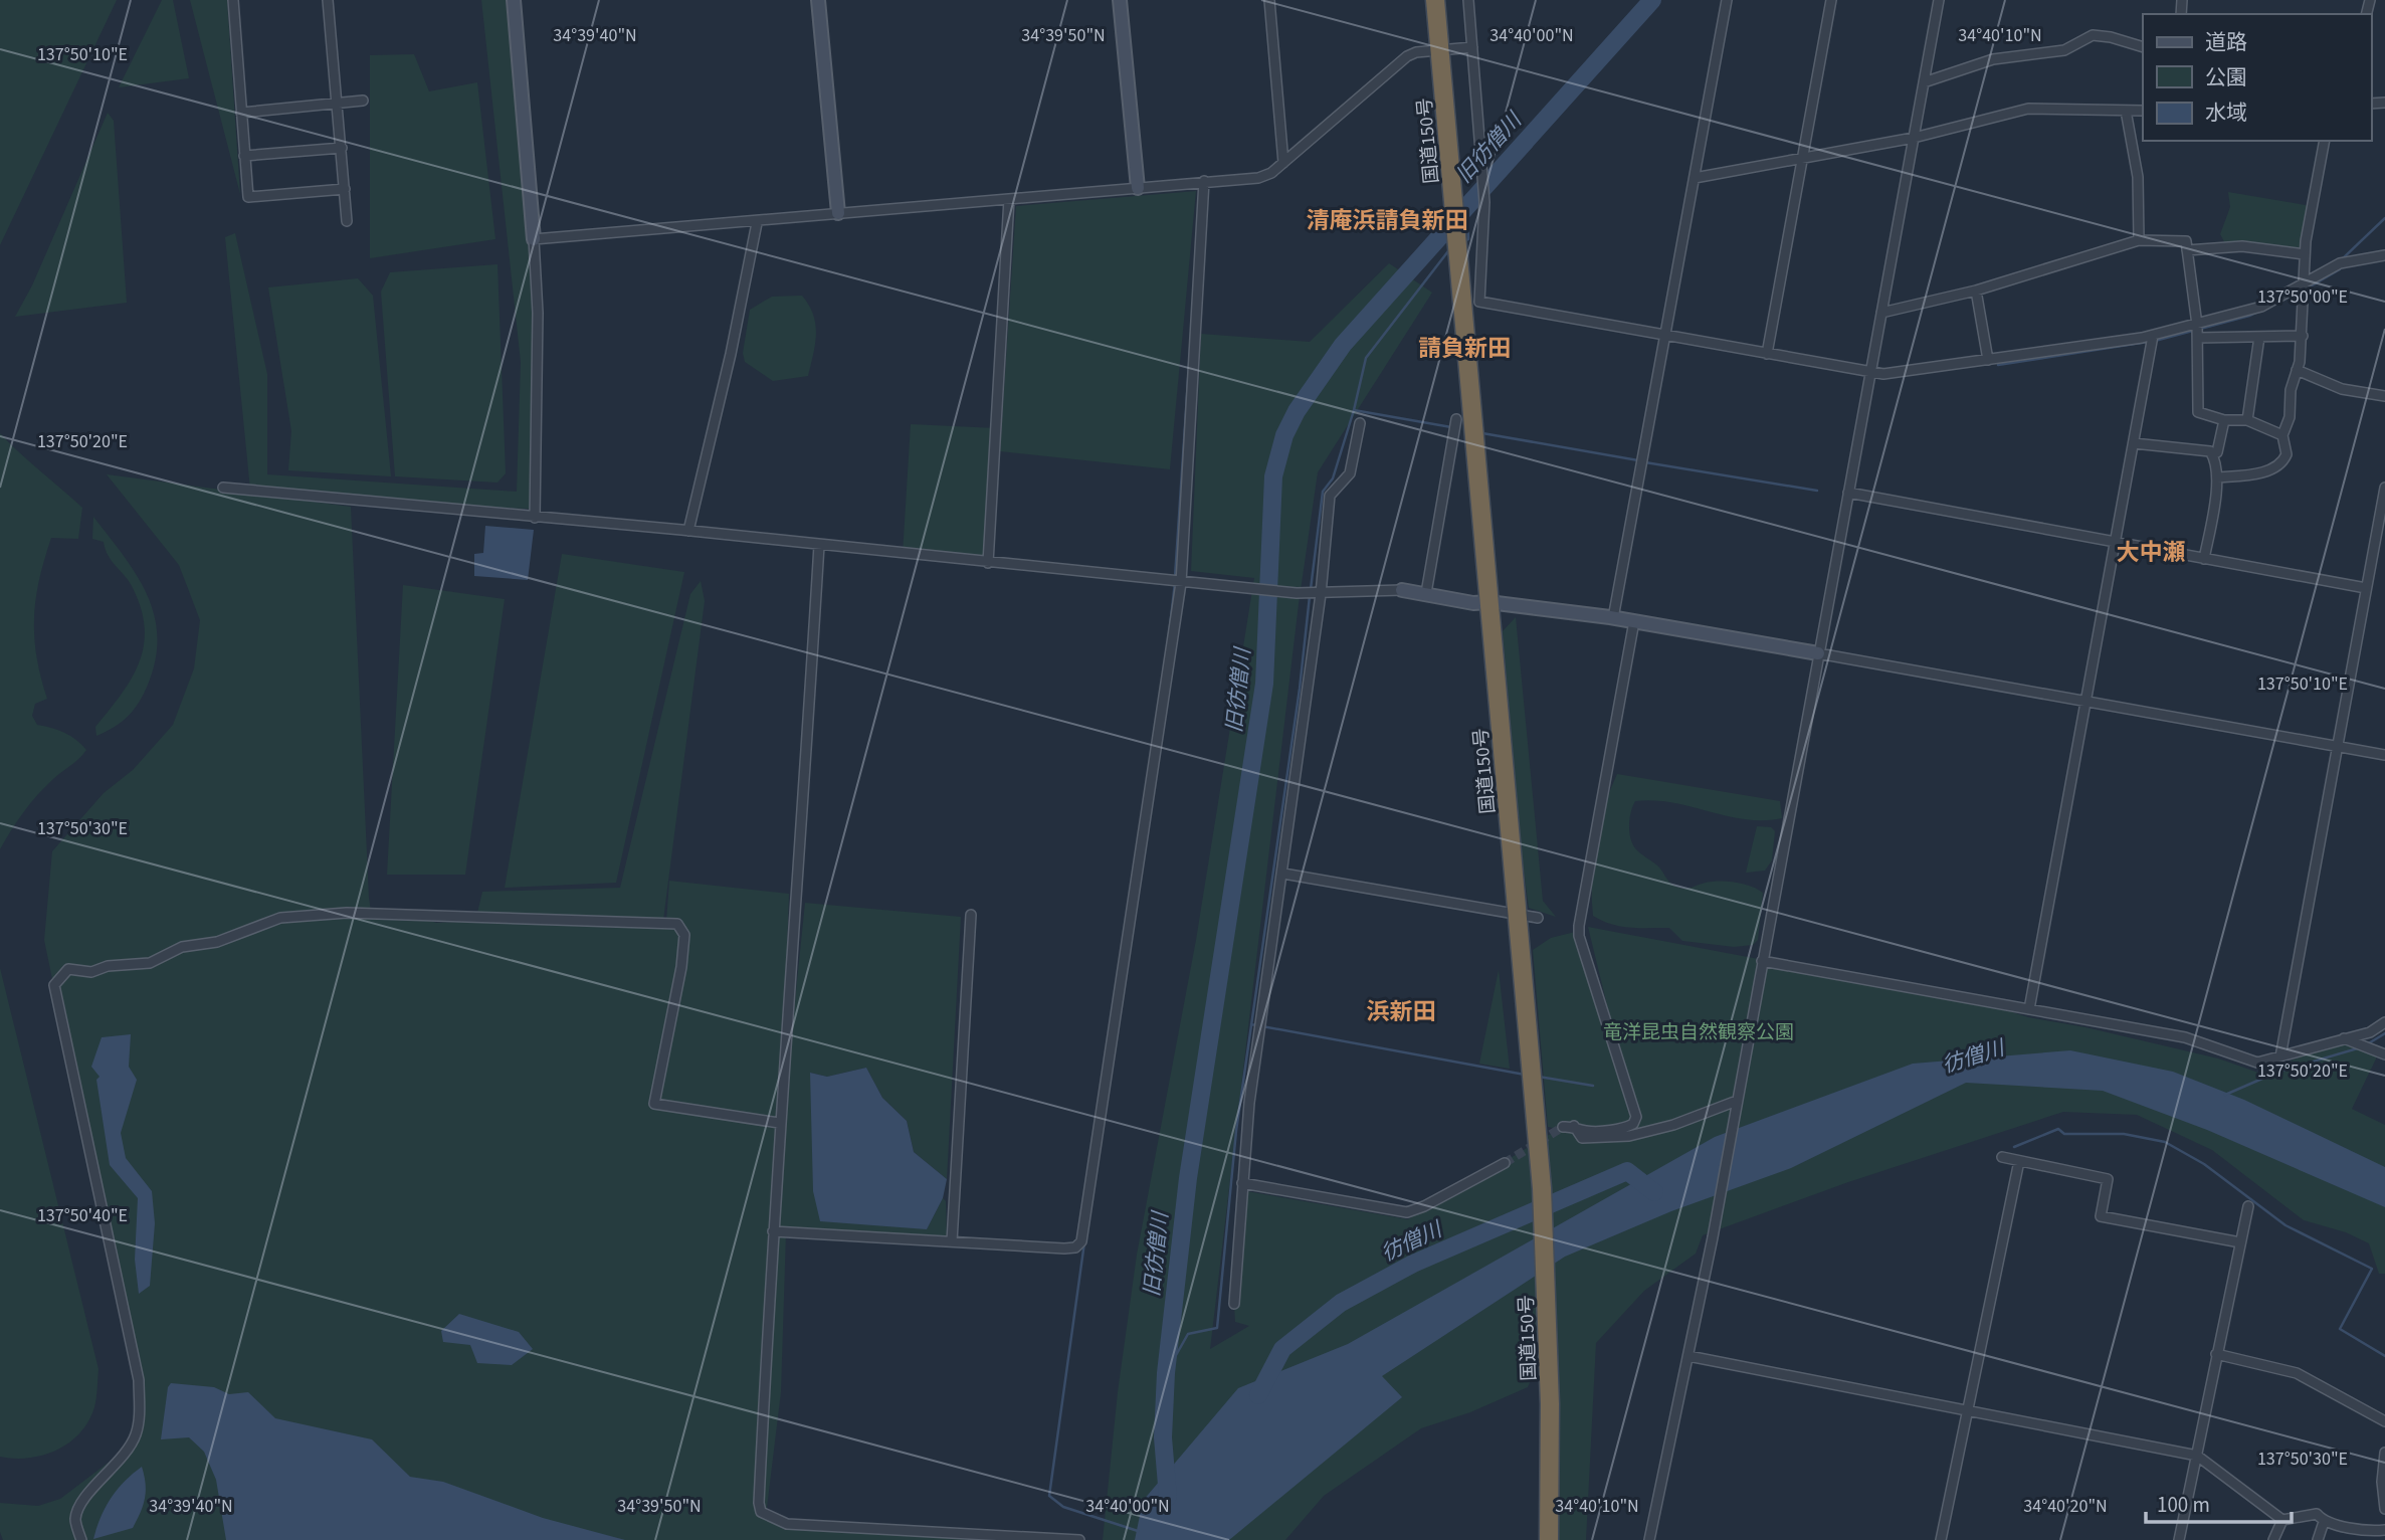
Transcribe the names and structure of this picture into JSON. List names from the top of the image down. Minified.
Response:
{"streets":{"highway":["国道150号"]},"districts":["清庵浜請負新田","請負新田","大中瀬","浜新田"],"water":["旧彷僧川","彷僧川"],"parks":["竜洋昆虫自然観察公園"],"legend":["道路","公園","水域"],"scale_bar":"100 m","coordinates":["34°39'40\"N","34°39'50\"N","34°40'00\"N","34°40'10\"N","137°50'10\"E","137°50'00\"E","137°50'20\"E","137°50'30\"E","137°50'40\"E","34°40'20\"N"]}
